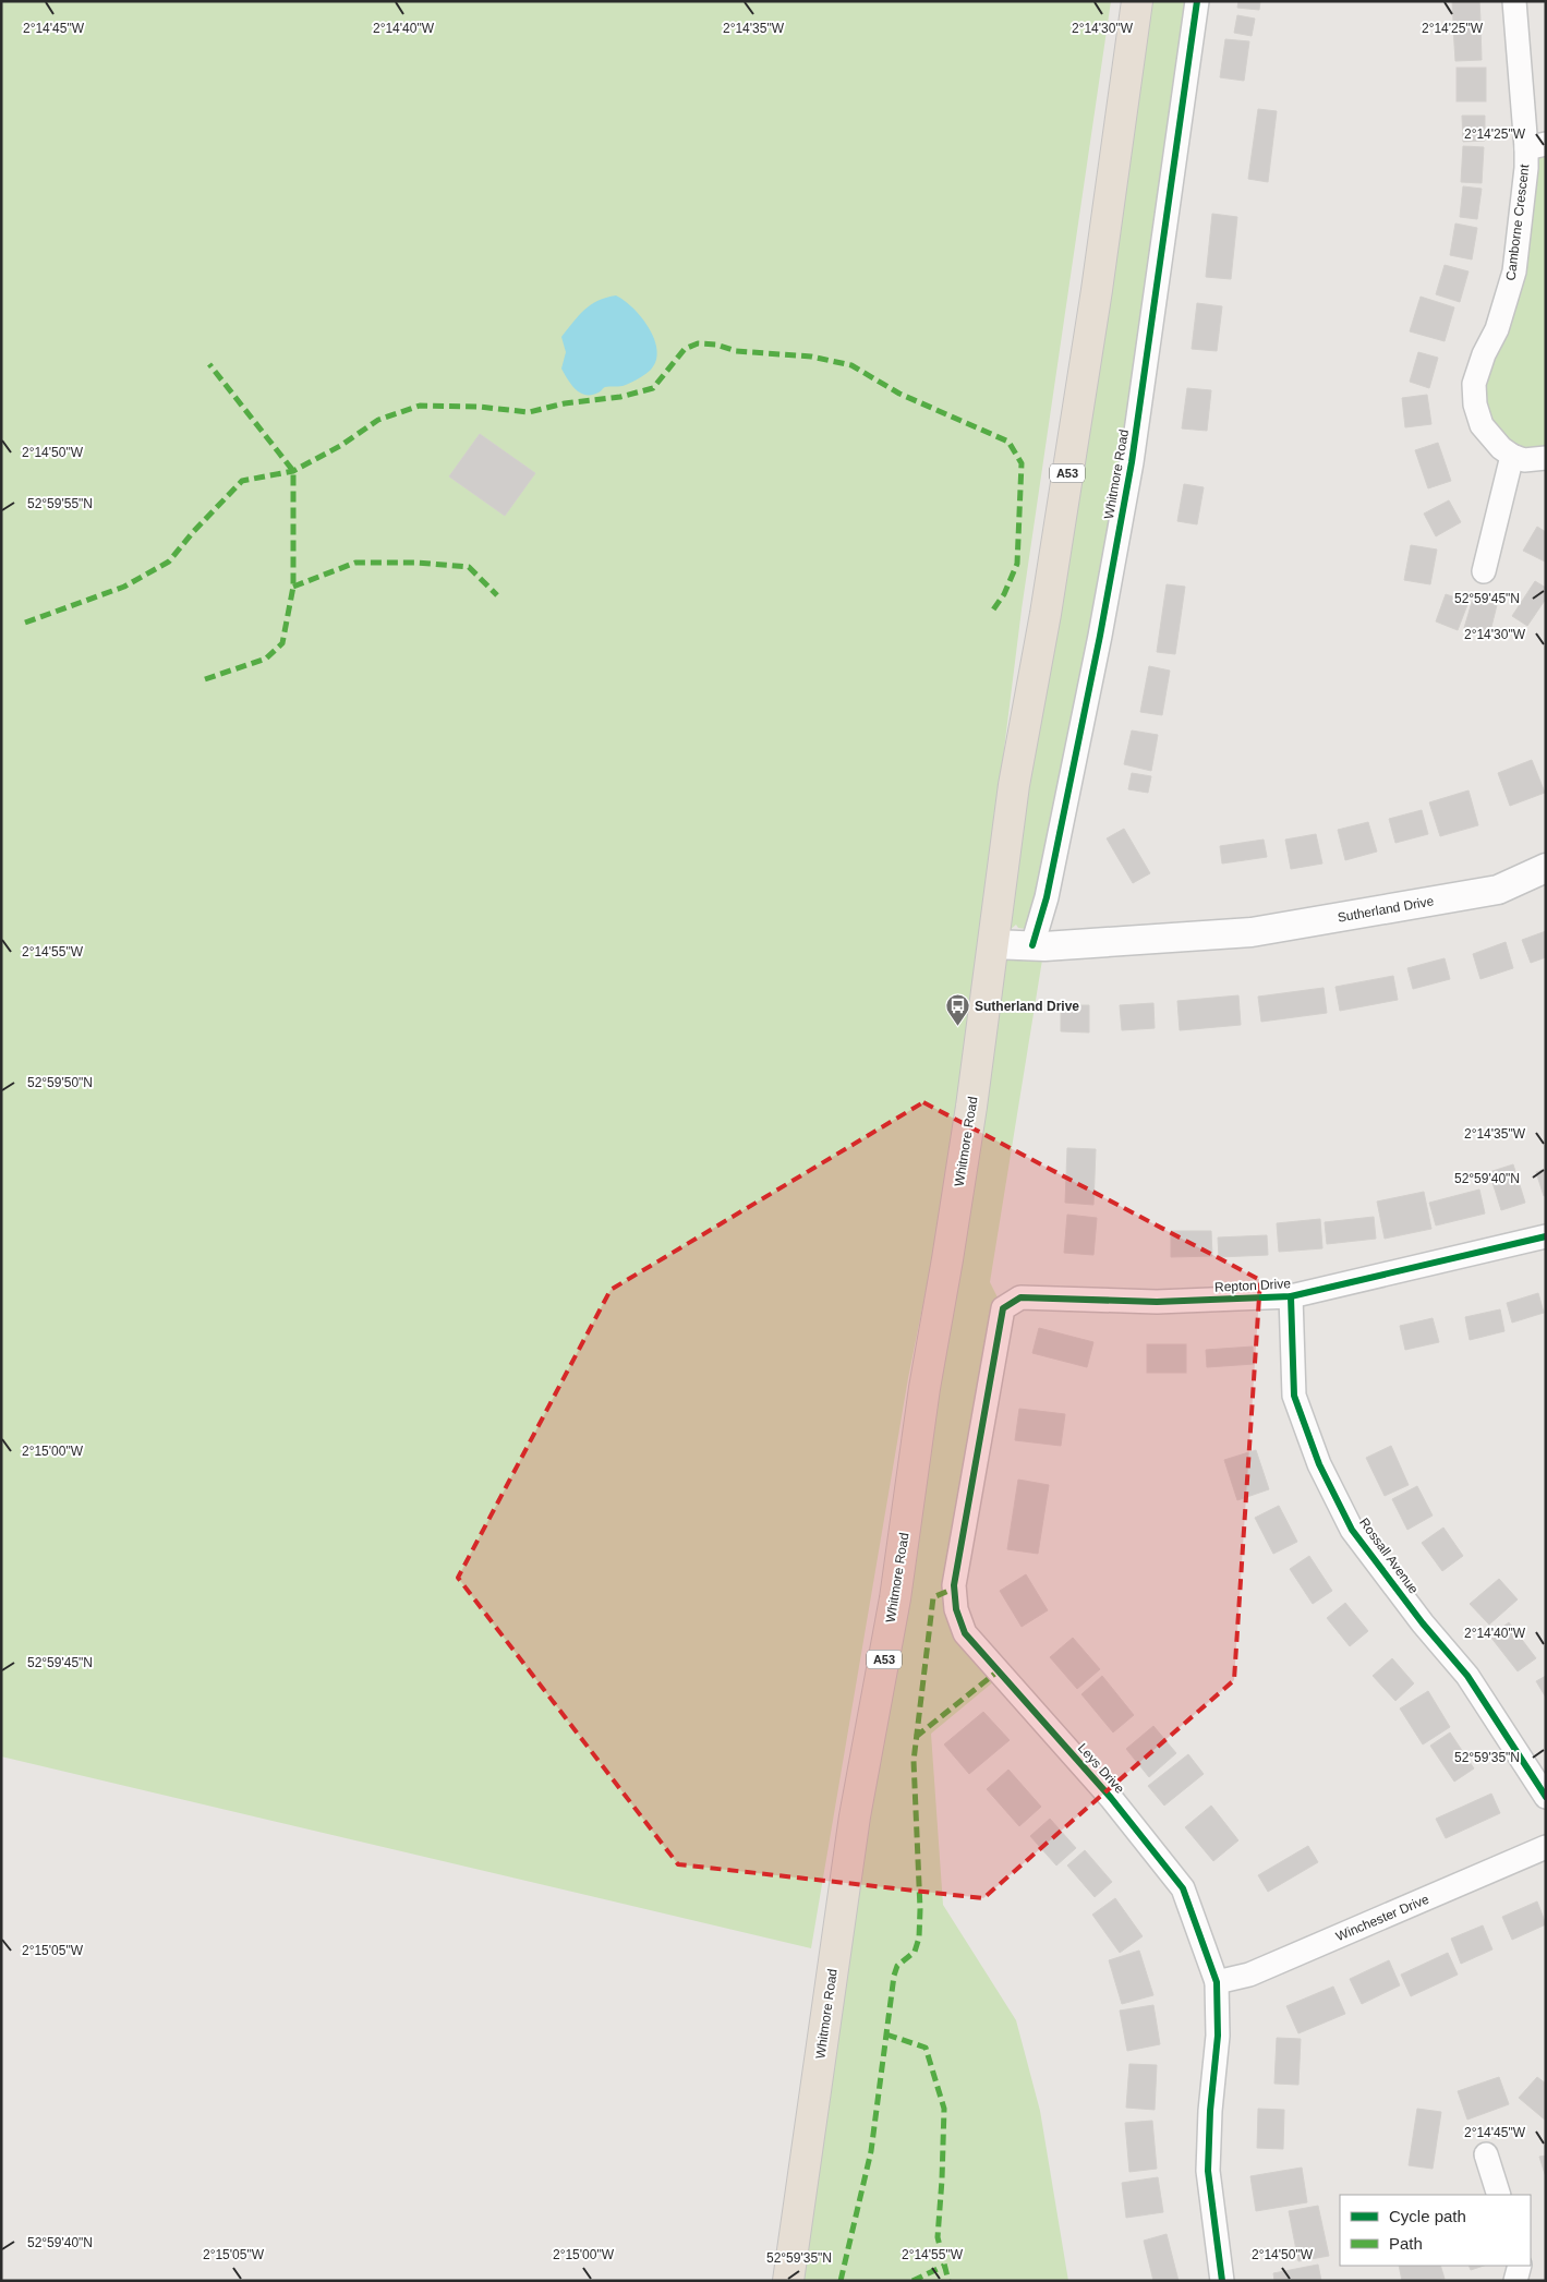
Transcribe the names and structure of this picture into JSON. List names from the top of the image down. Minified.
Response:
{"streets":{"highway":["A53","Whitmore Road"],"street":["Camborne Crescent","Sutherland Drive","Repton Drive","Rossall Avenue","Leys Drive","Winchester Drive"]},"crossings":[["Whitmore Road","Sutherland Drive"],["Repton Drive","Rossall Avenue"],["Repton Drive","Leys Drive"],["Leys Drive","Winchester Drive"]],"places":{"bus stop":["Sutherland Drive"]},"legend":["Cycle path","Path"],"coordinates":["2°14'40\"W","2°14'35\"W","2°14'45\"W","2°14'30\"W","2°14'25\"W","2°14'50\"W","52°59'55\"N","52°59'45\"N","2°14'55\"W","52°59'50\"N","52°59'40\"N","2°15'00\"W","52°59'35\"N","2°15'05\"W"]}
